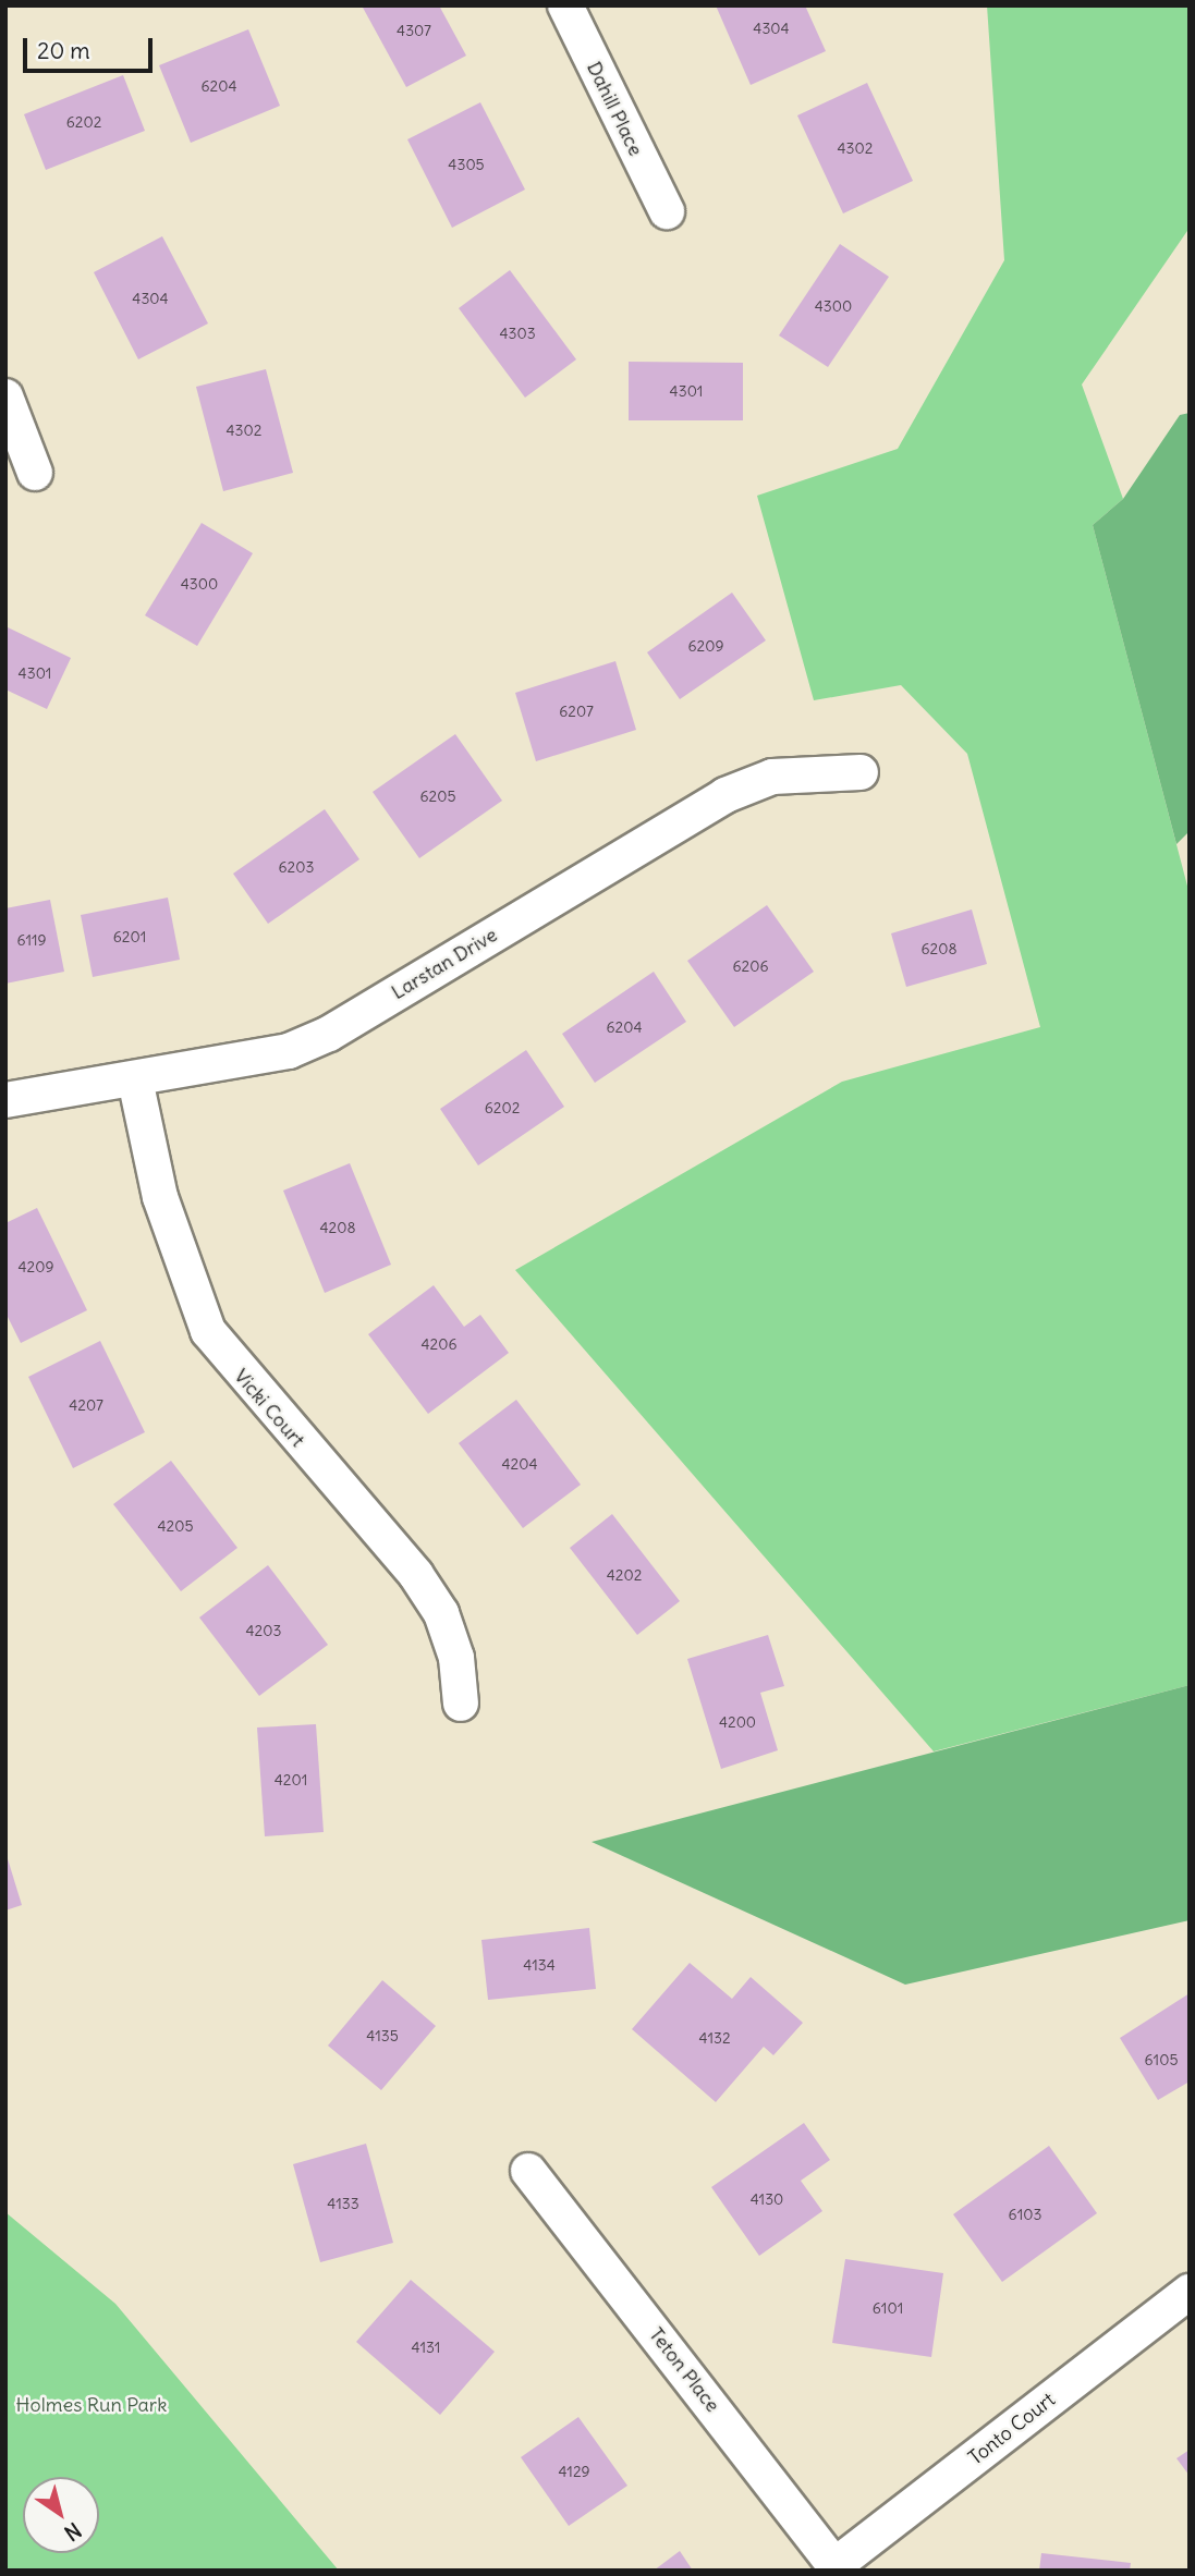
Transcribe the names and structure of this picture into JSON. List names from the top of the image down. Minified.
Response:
{"streets":{"street":["Dahill Place","Larstan Drive","Vicki Court","Teton Place","Tonto Court"]},"crossings":[["Larstan Drive","Vicki Court"],["Teton Place","Tonto Court"]],"parks":["Holmes Run Park"],"house_numbers":["4304","4307","6204","6202","4302","4305","4304","4300","4303","4301","4302","4300","6209","4301","6207","6205","6203","6201","6119","6208","6206","6204","6202","4208","4209","4206","4207","4204","4205","4202","4203","4200","4201","4134","4135","4132","6105","4130","4133","6103","6101","4131","4129"],"scale_bar":"20 m","north":"bottom right"}
